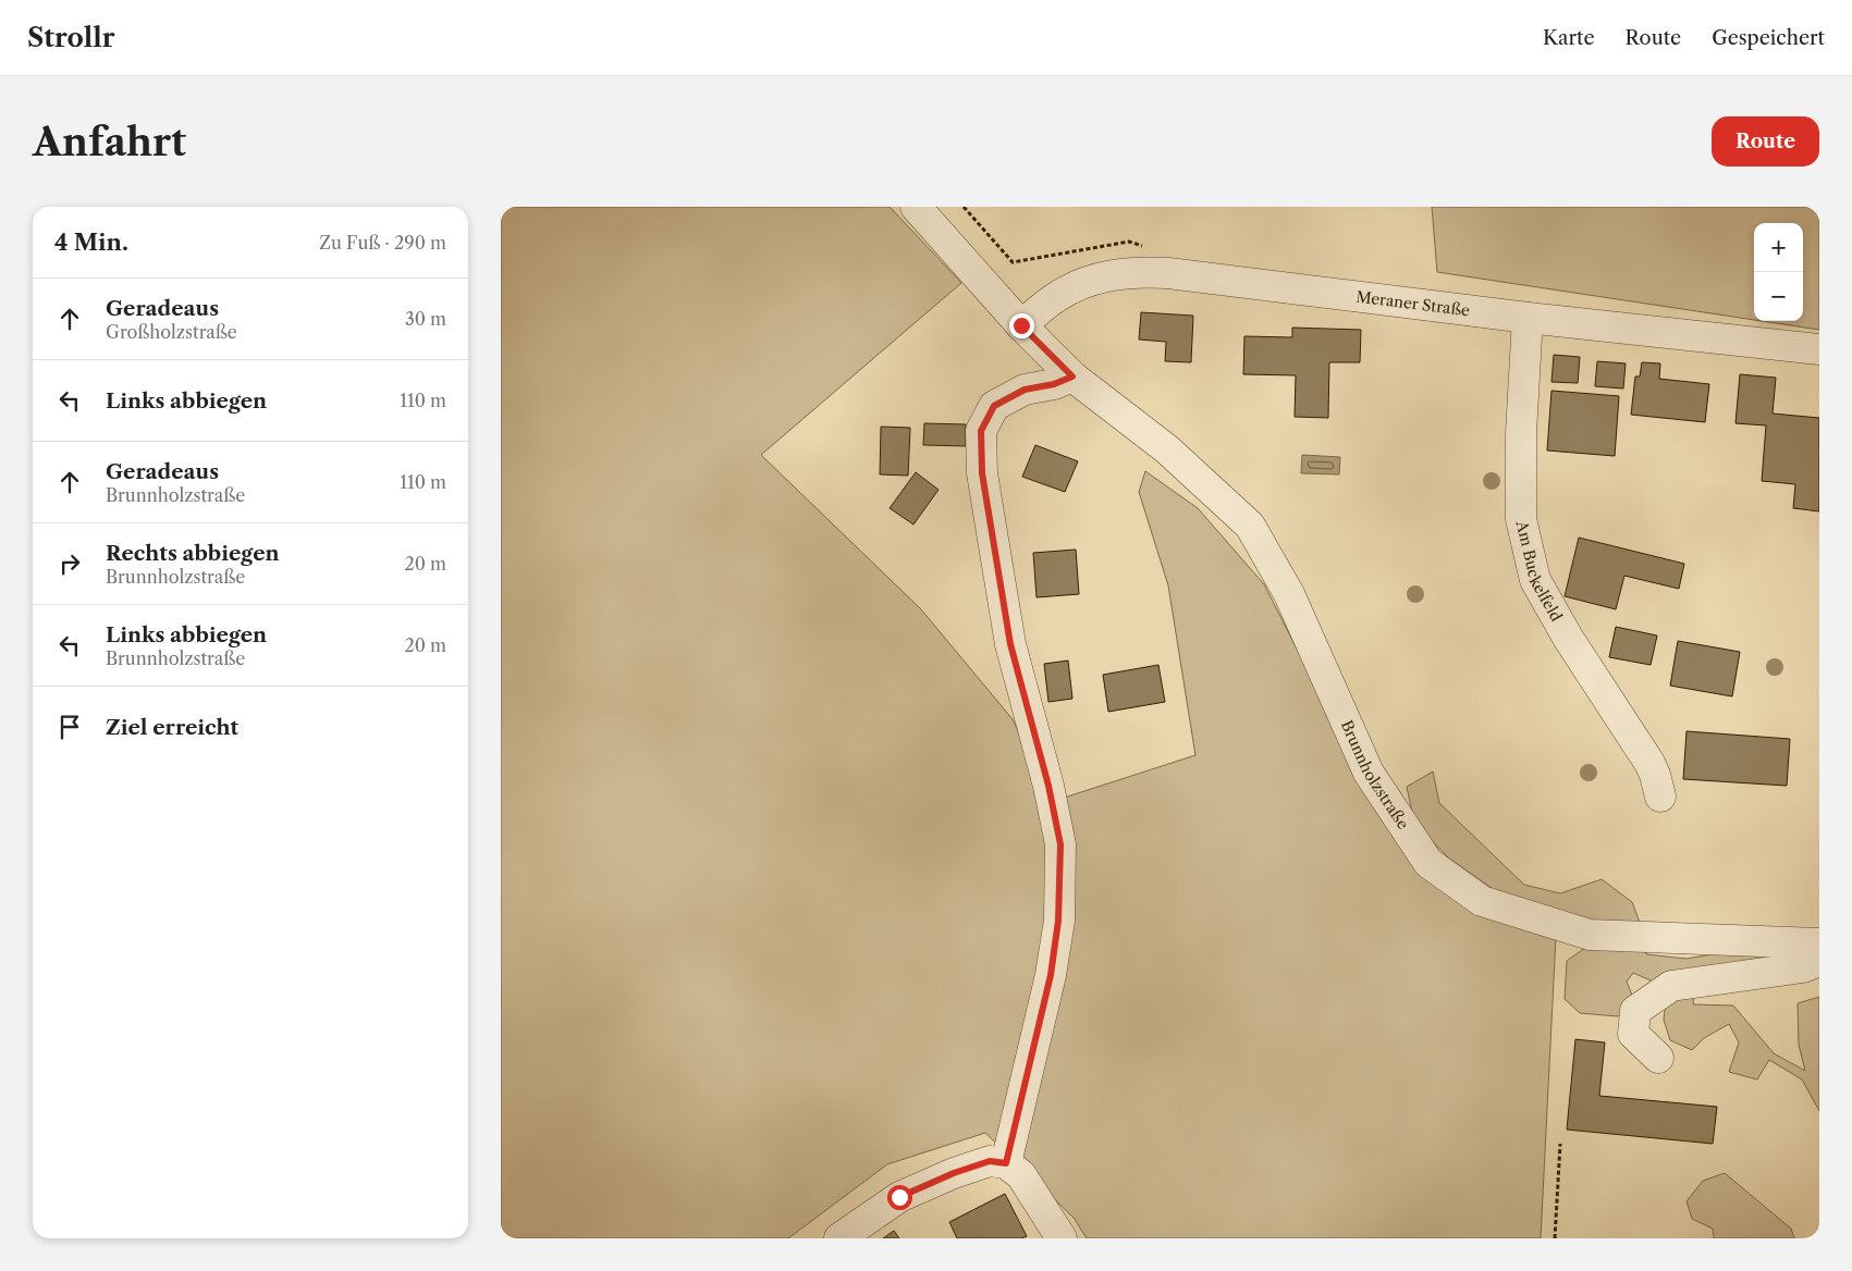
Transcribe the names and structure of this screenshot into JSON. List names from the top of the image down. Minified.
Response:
{"streets":{"street":["Meraner Straße","Am Buckelfeld","Brunnholzstraße"]},"crossings":[["Meraner Straße","Am Buckelfeld"],["Meraner Straße","Brunnholzstraße"]],"page":{"header":"Strollr","nav":["Karte","Route","Gespeichert"],"buttons":"Route","title":"Anfahrt","heading":["4 Min.","Zu Fuß · 290 m"],"map_buttons":["+","−"],"list":[["Geradeaus","Großholzstraße","30 m"],["Links abbiegen","110 m"],["Geradeaus","Brunnholzstraße","110 m"],["Rechts abbiegen","Brunnholzstraße","20 m"],["Links abbiegen","Brunnholzstraße","20 m"],"Ziel erreicht"]}}
